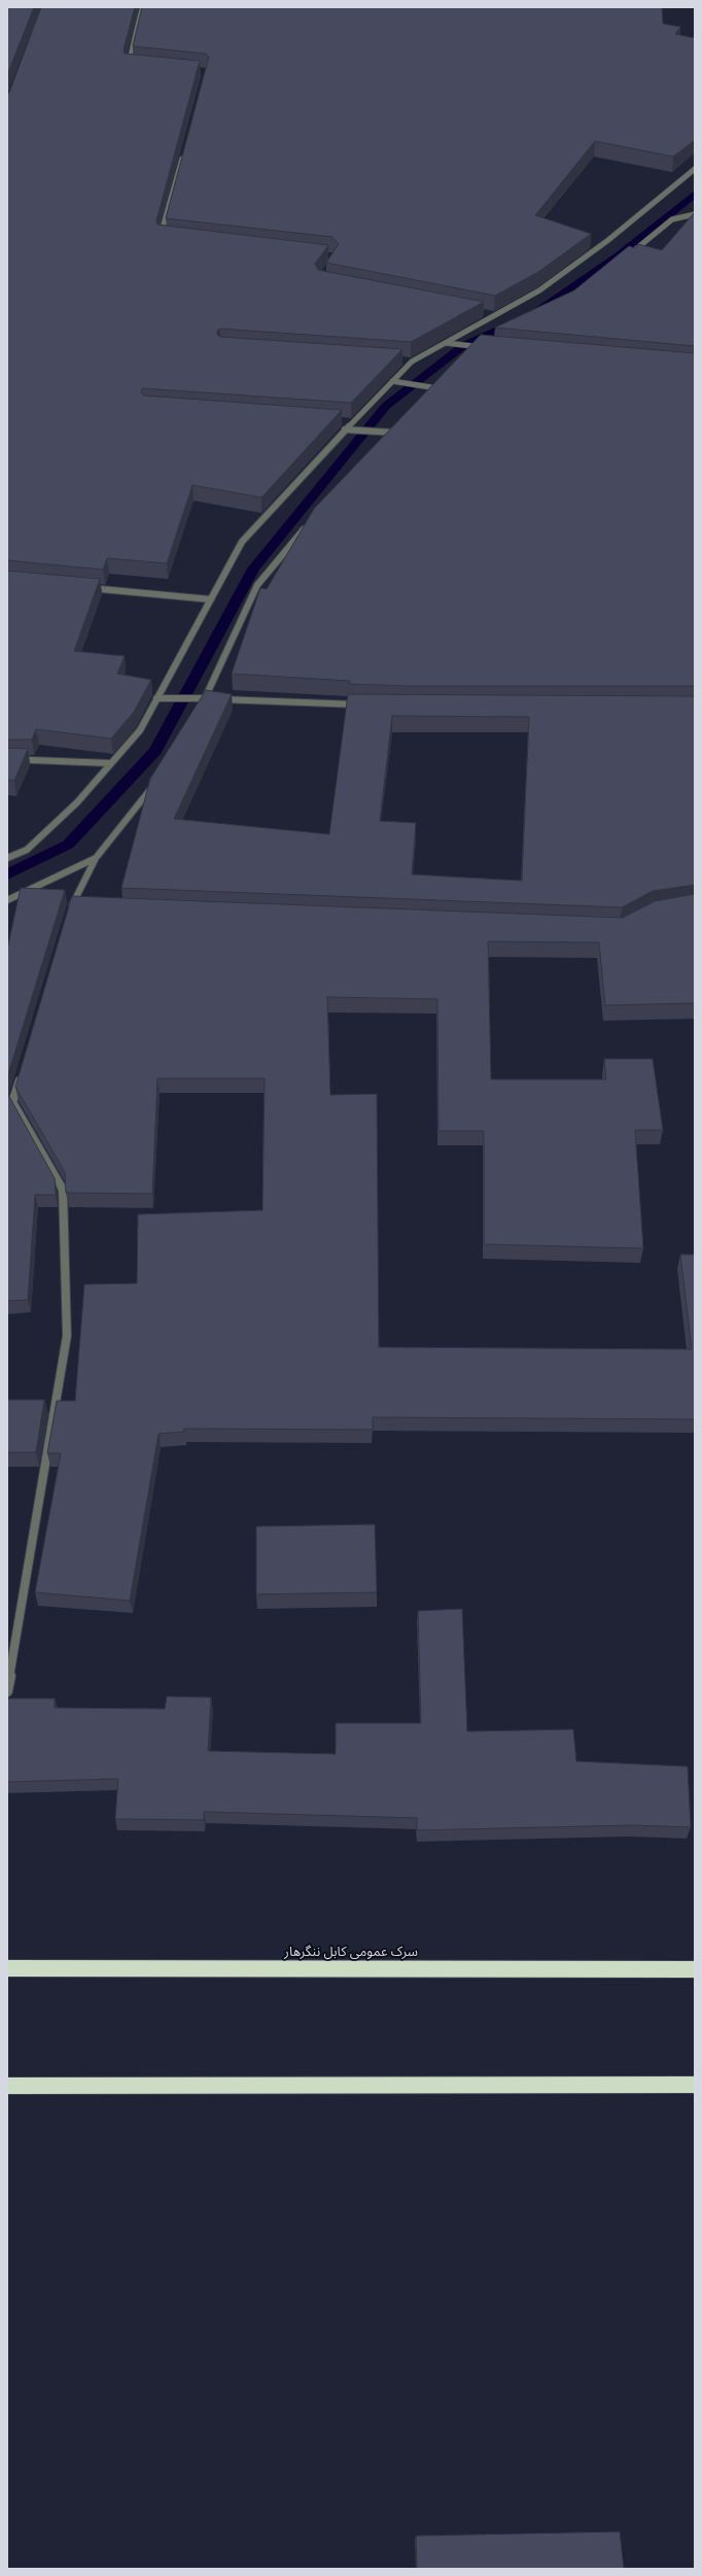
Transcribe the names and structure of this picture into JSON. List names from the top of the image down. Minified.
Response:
{"streets":{"highway":["سرک عمومی کابل ننگرهار"]}}
